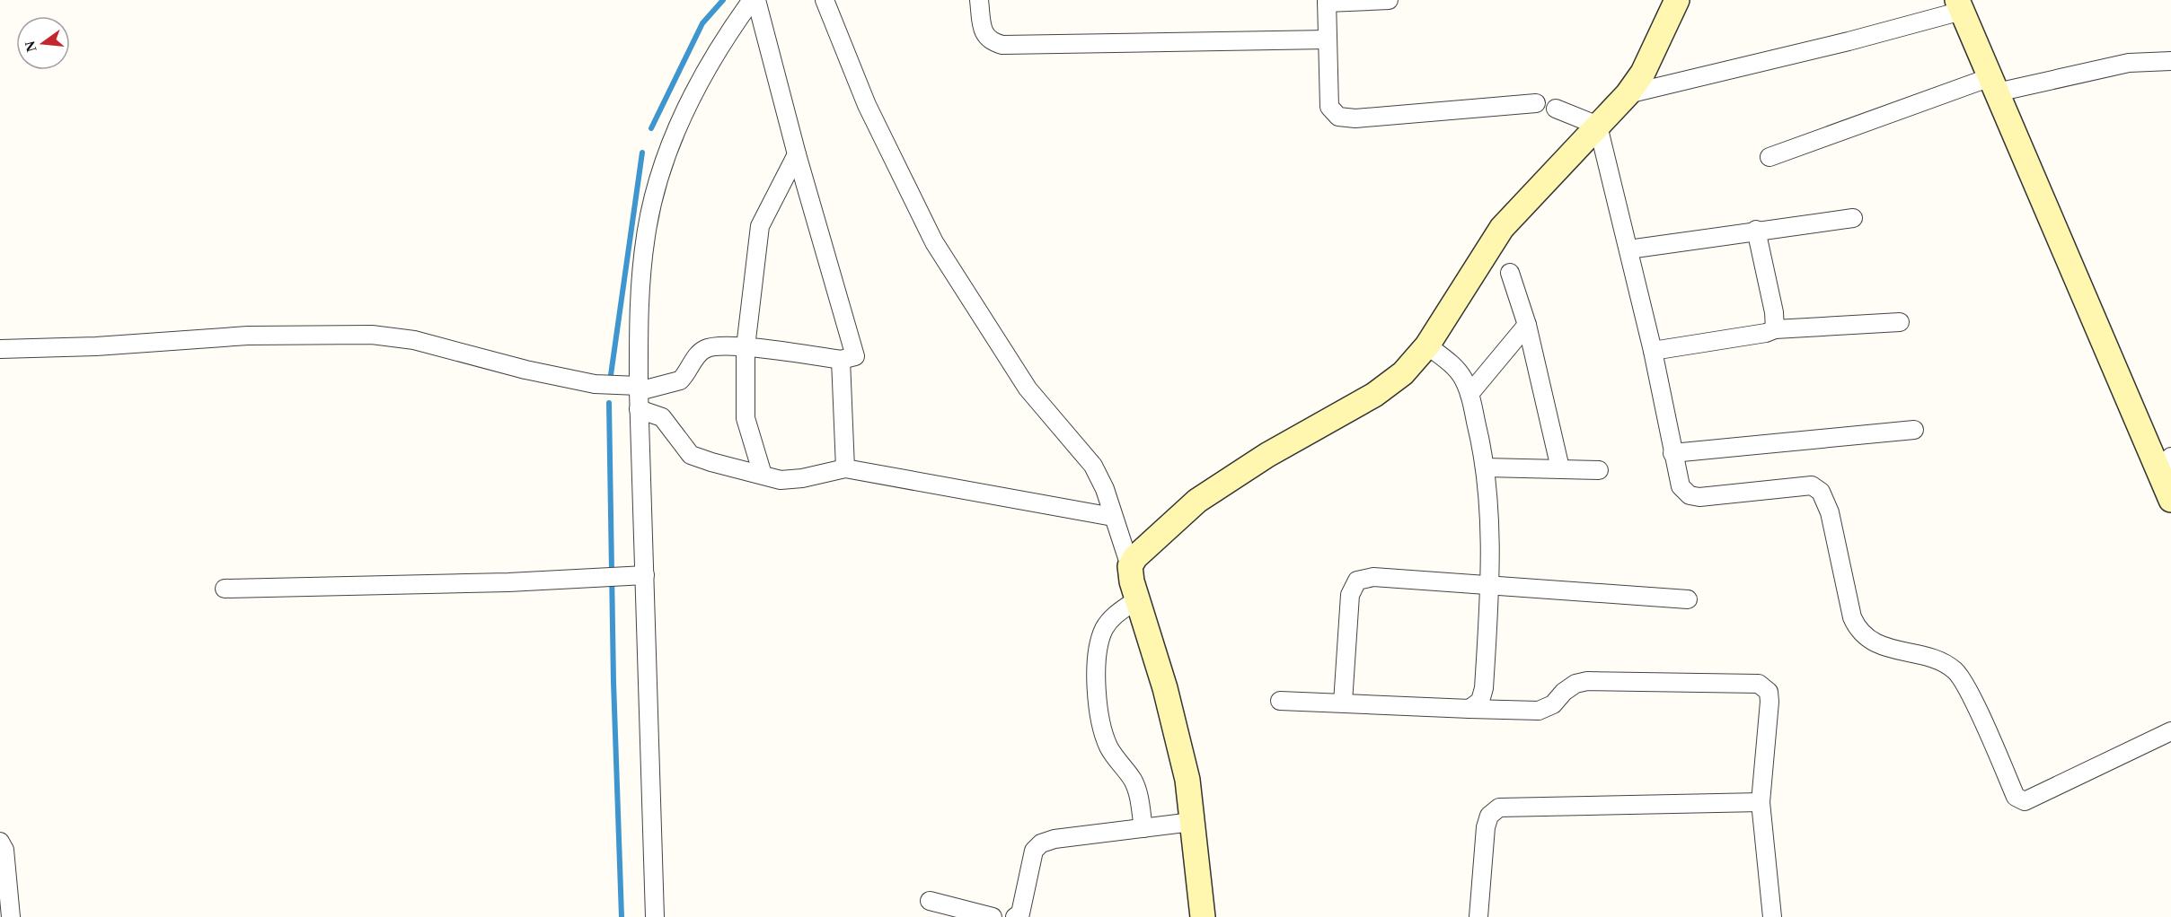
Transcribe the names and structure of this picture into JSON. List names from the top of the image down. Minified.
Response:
{"north":"left"}
